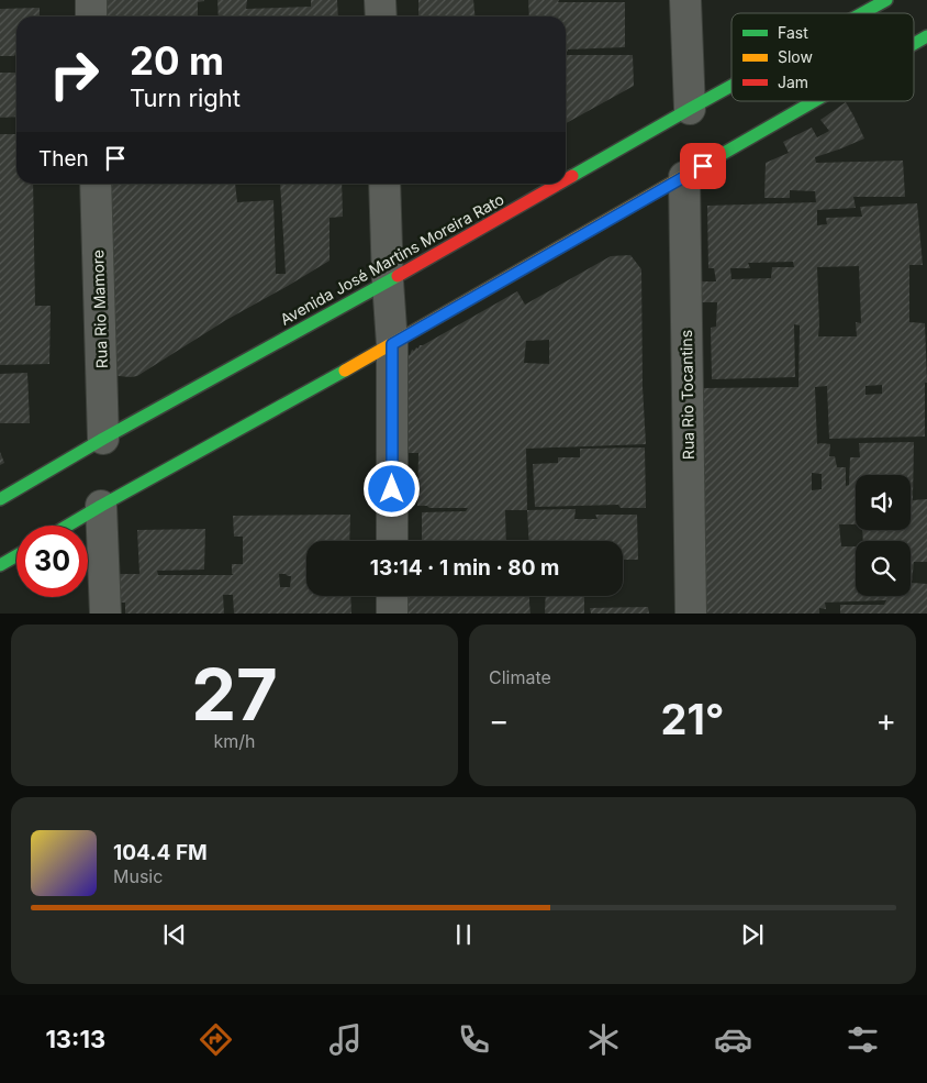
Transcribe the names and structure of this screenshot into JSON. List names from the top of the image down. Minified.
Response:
{"streets":{"street":["Avenida José Martins Moreira Rato","Rua Rio Mamore","Rua Rio Tocantins"]},"crossings":[["Avenida José Martins Moreira Rato","Rua Rio Mamore"]],"legend":["Fast","Slow","Jam"],"page":{"turn":["20 m","Turn right"],"then":"Then","limit":"30","trip":"13:14 · 1 min · 80 m","tile":[["27","km/h"],"Climate"],"heat":["−","21°","+"],"song":["104.4 FM","Music"],"tabs":"13:13"}}
